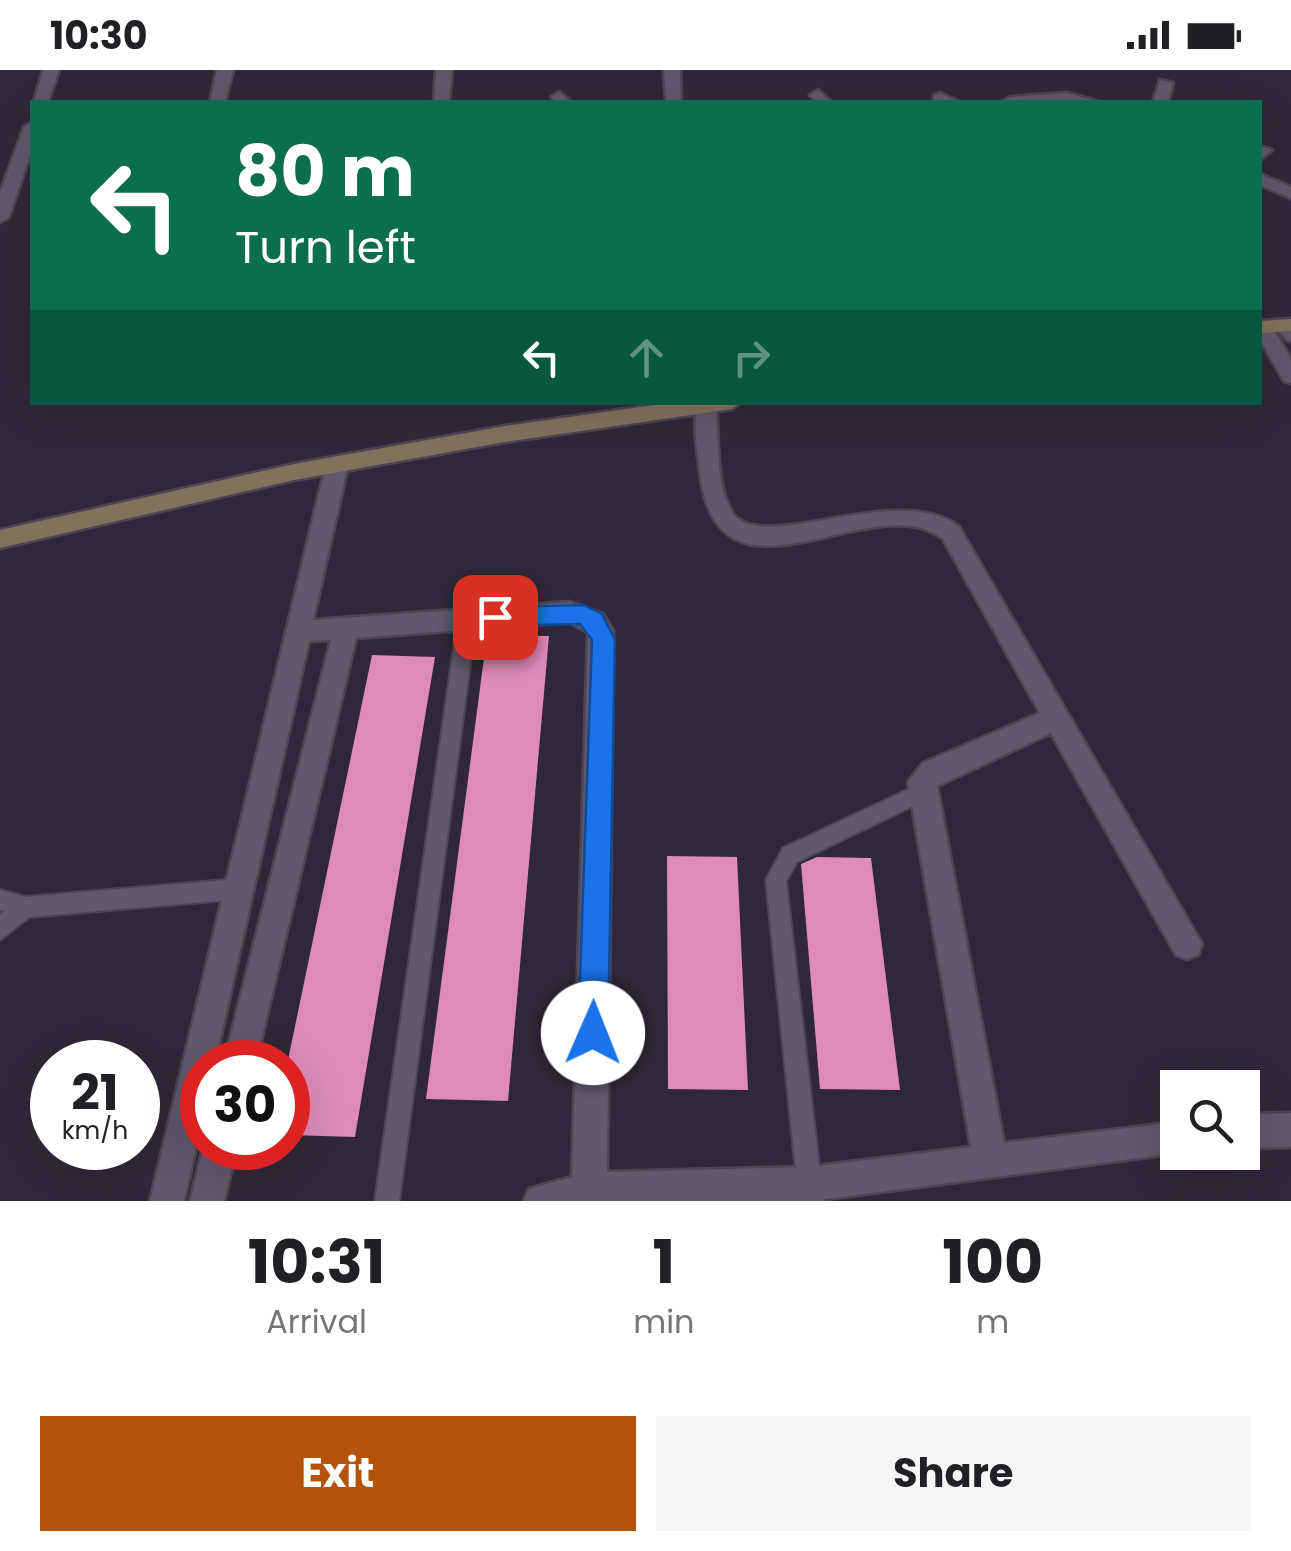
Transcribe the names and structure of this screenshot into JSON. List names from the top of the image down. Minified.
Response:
{"page":{"status":"10:30","turn":["80 m","Turn left"],"speed":"21 km/h","limit":"30","eta":["10:31","Arrival","1","min","100","m"],"buttons":["Exit","Share"]}}
